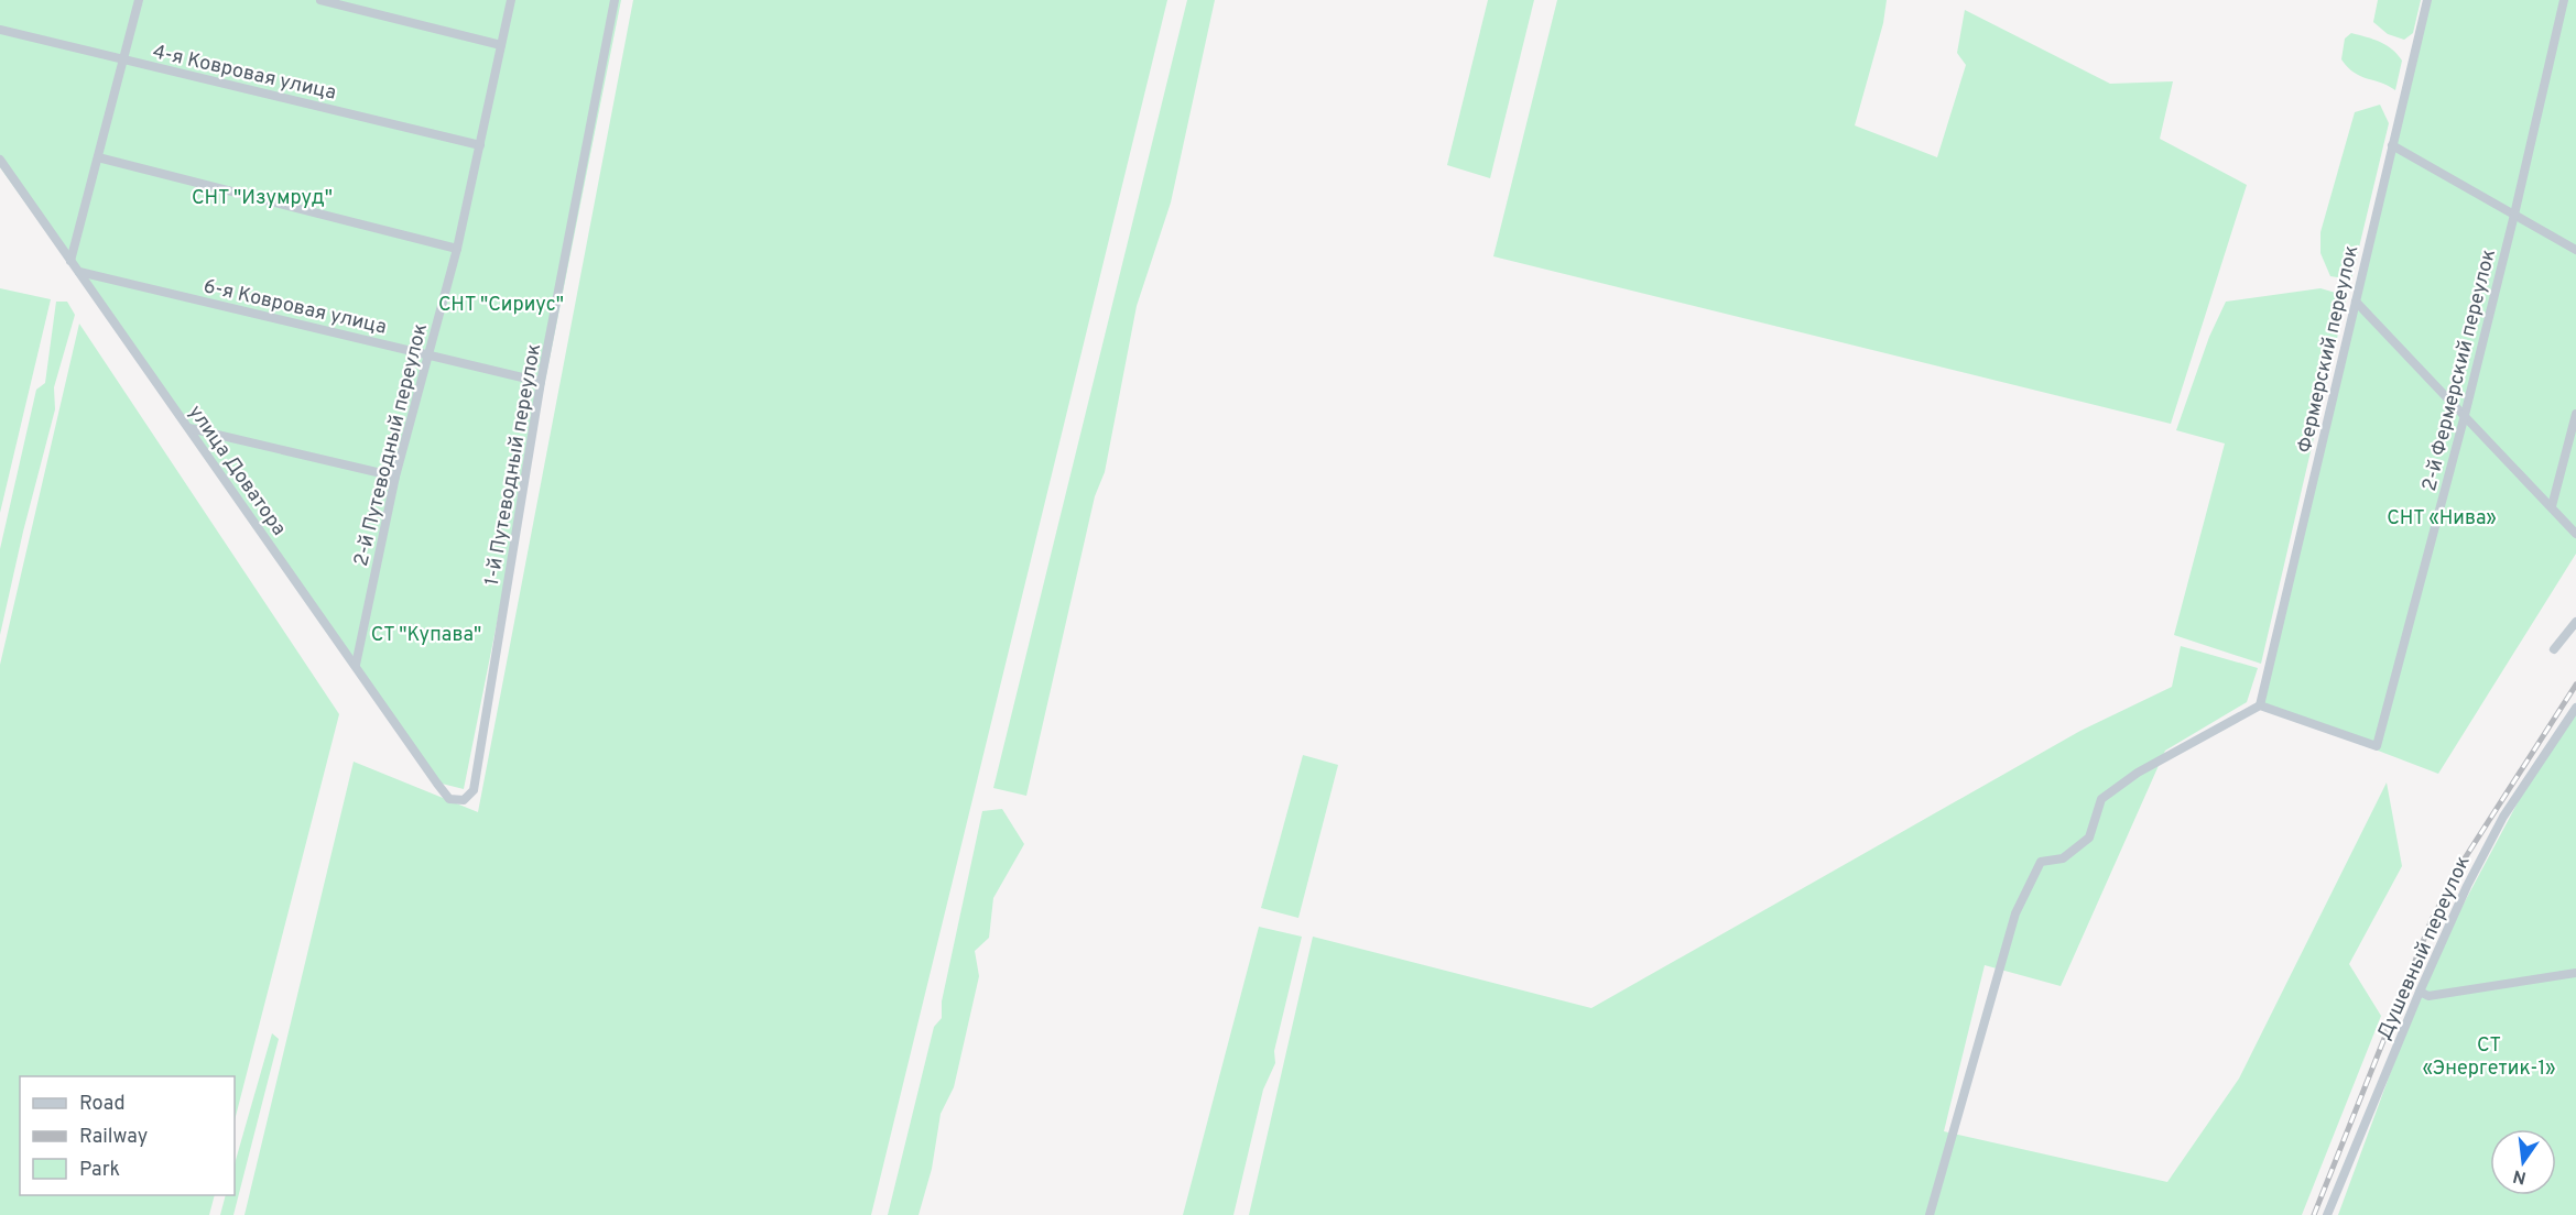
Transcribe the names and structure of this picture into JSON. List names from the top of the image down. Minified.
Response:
{"streets":{"street":["4-я Ковровая улица","6-я Ковровая улица","Фермерский переулок","2-й Фермерский переулок","2-й Путеводный переулок","1-й Путеводный переулок","улица Доватора","Душевный переулок"]},"crossings":[["4-я Ковровая улица","2-й Путеводный переулок"],["6-я Ковровая улица","2-й Путеводный переулок"],["6-я Ковровая улица","1-й Путеводный переулок"],["6-я Ковровая улица","улица Доватора"],["Фермерский переулок","2-й Фермерский переулок"],["2-й Путеводный переулок","улица Доватора"],["1-й Путеводный переулок","улица Доватора"]],"parks":["СНТ \"Изумруд\"","СНТ \"Сириус\"","СНТ «Нива»","СТ \"Купава\"","СТ «Энергетик-1»"],"legend":["Road","Railway","Park"],"north":"bottom"}
